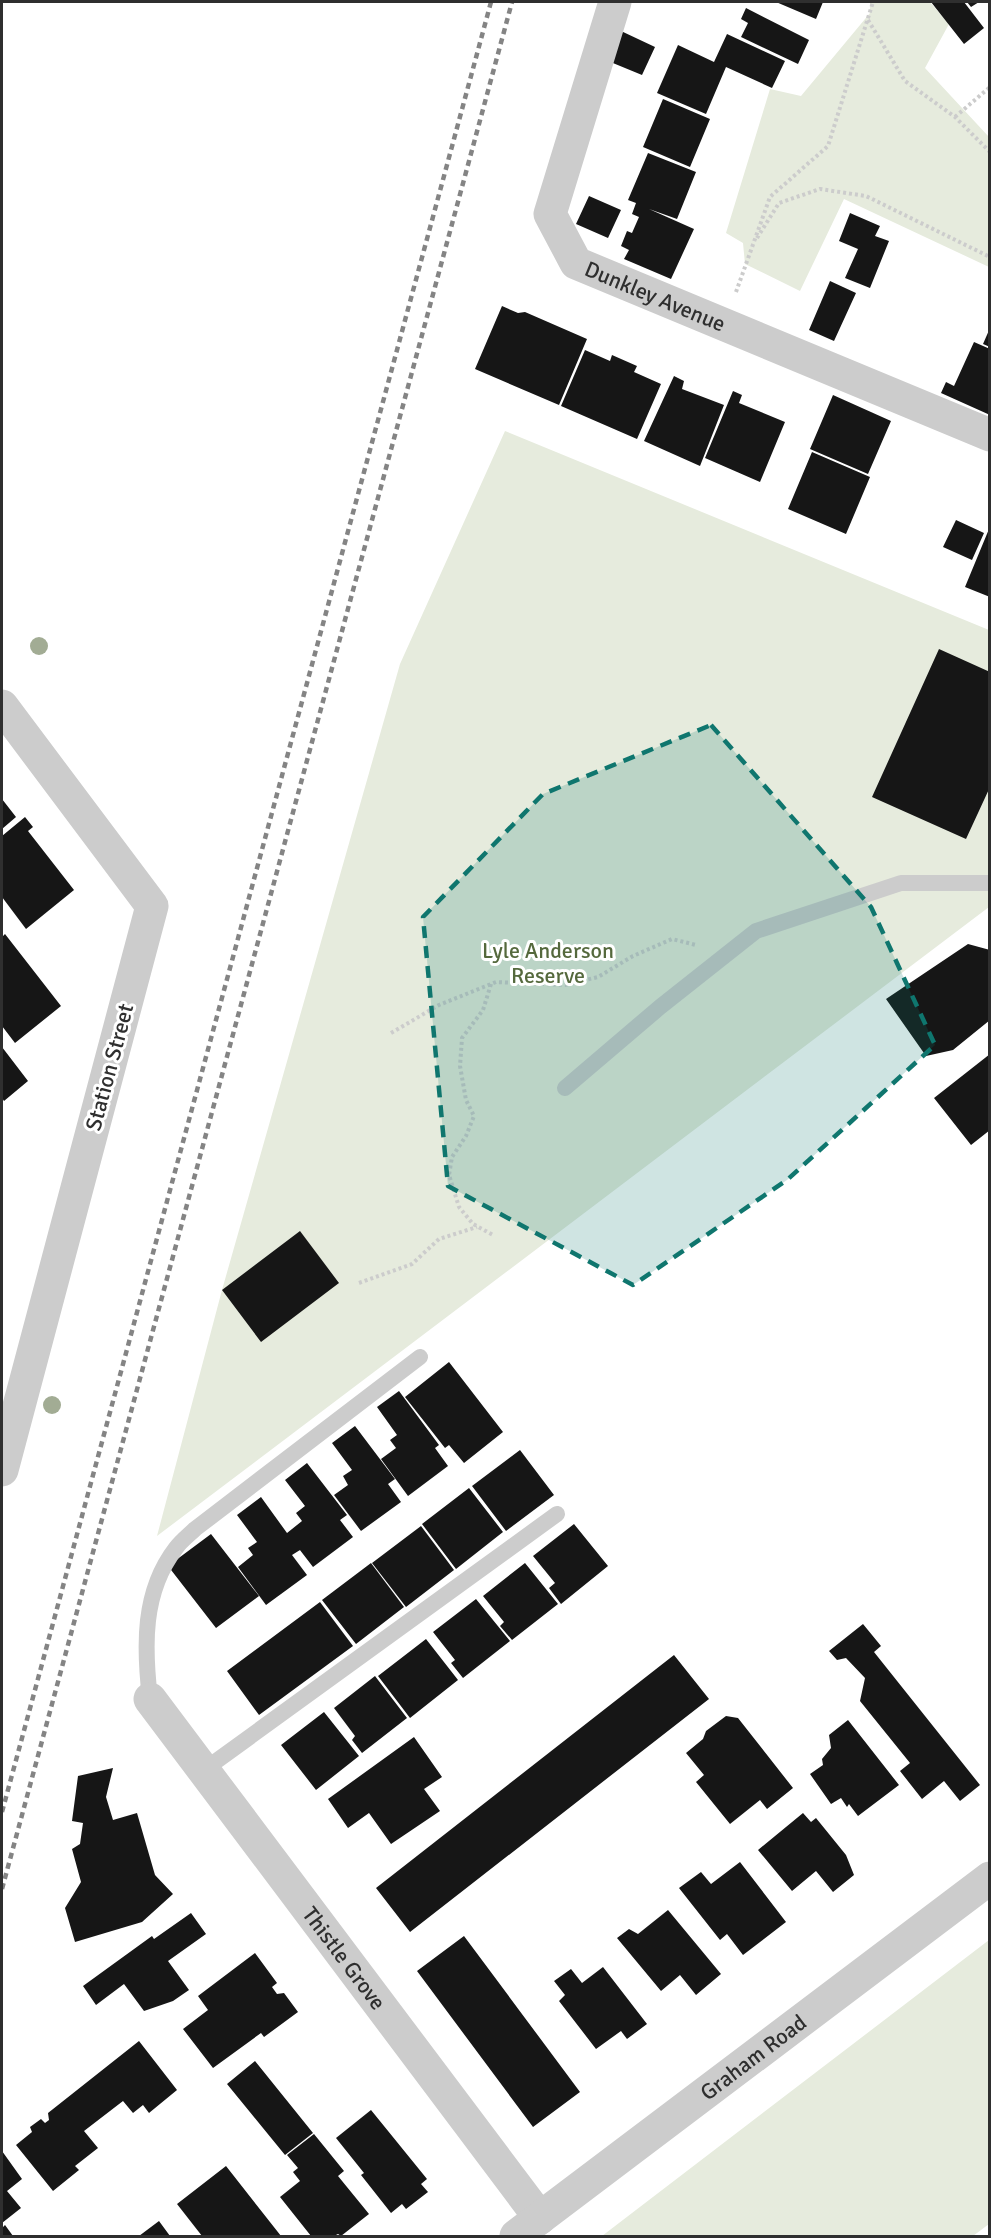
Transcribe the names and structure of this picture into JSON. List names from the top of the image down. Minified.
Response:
{"streets":{"street":["Dunkley Avenue","Station Street","Thistle Grove","Graham Road"]},"crossings":[["Thistle Grove","Graham Road"]],"parks":["Lyle Anderson Reserve"]}
